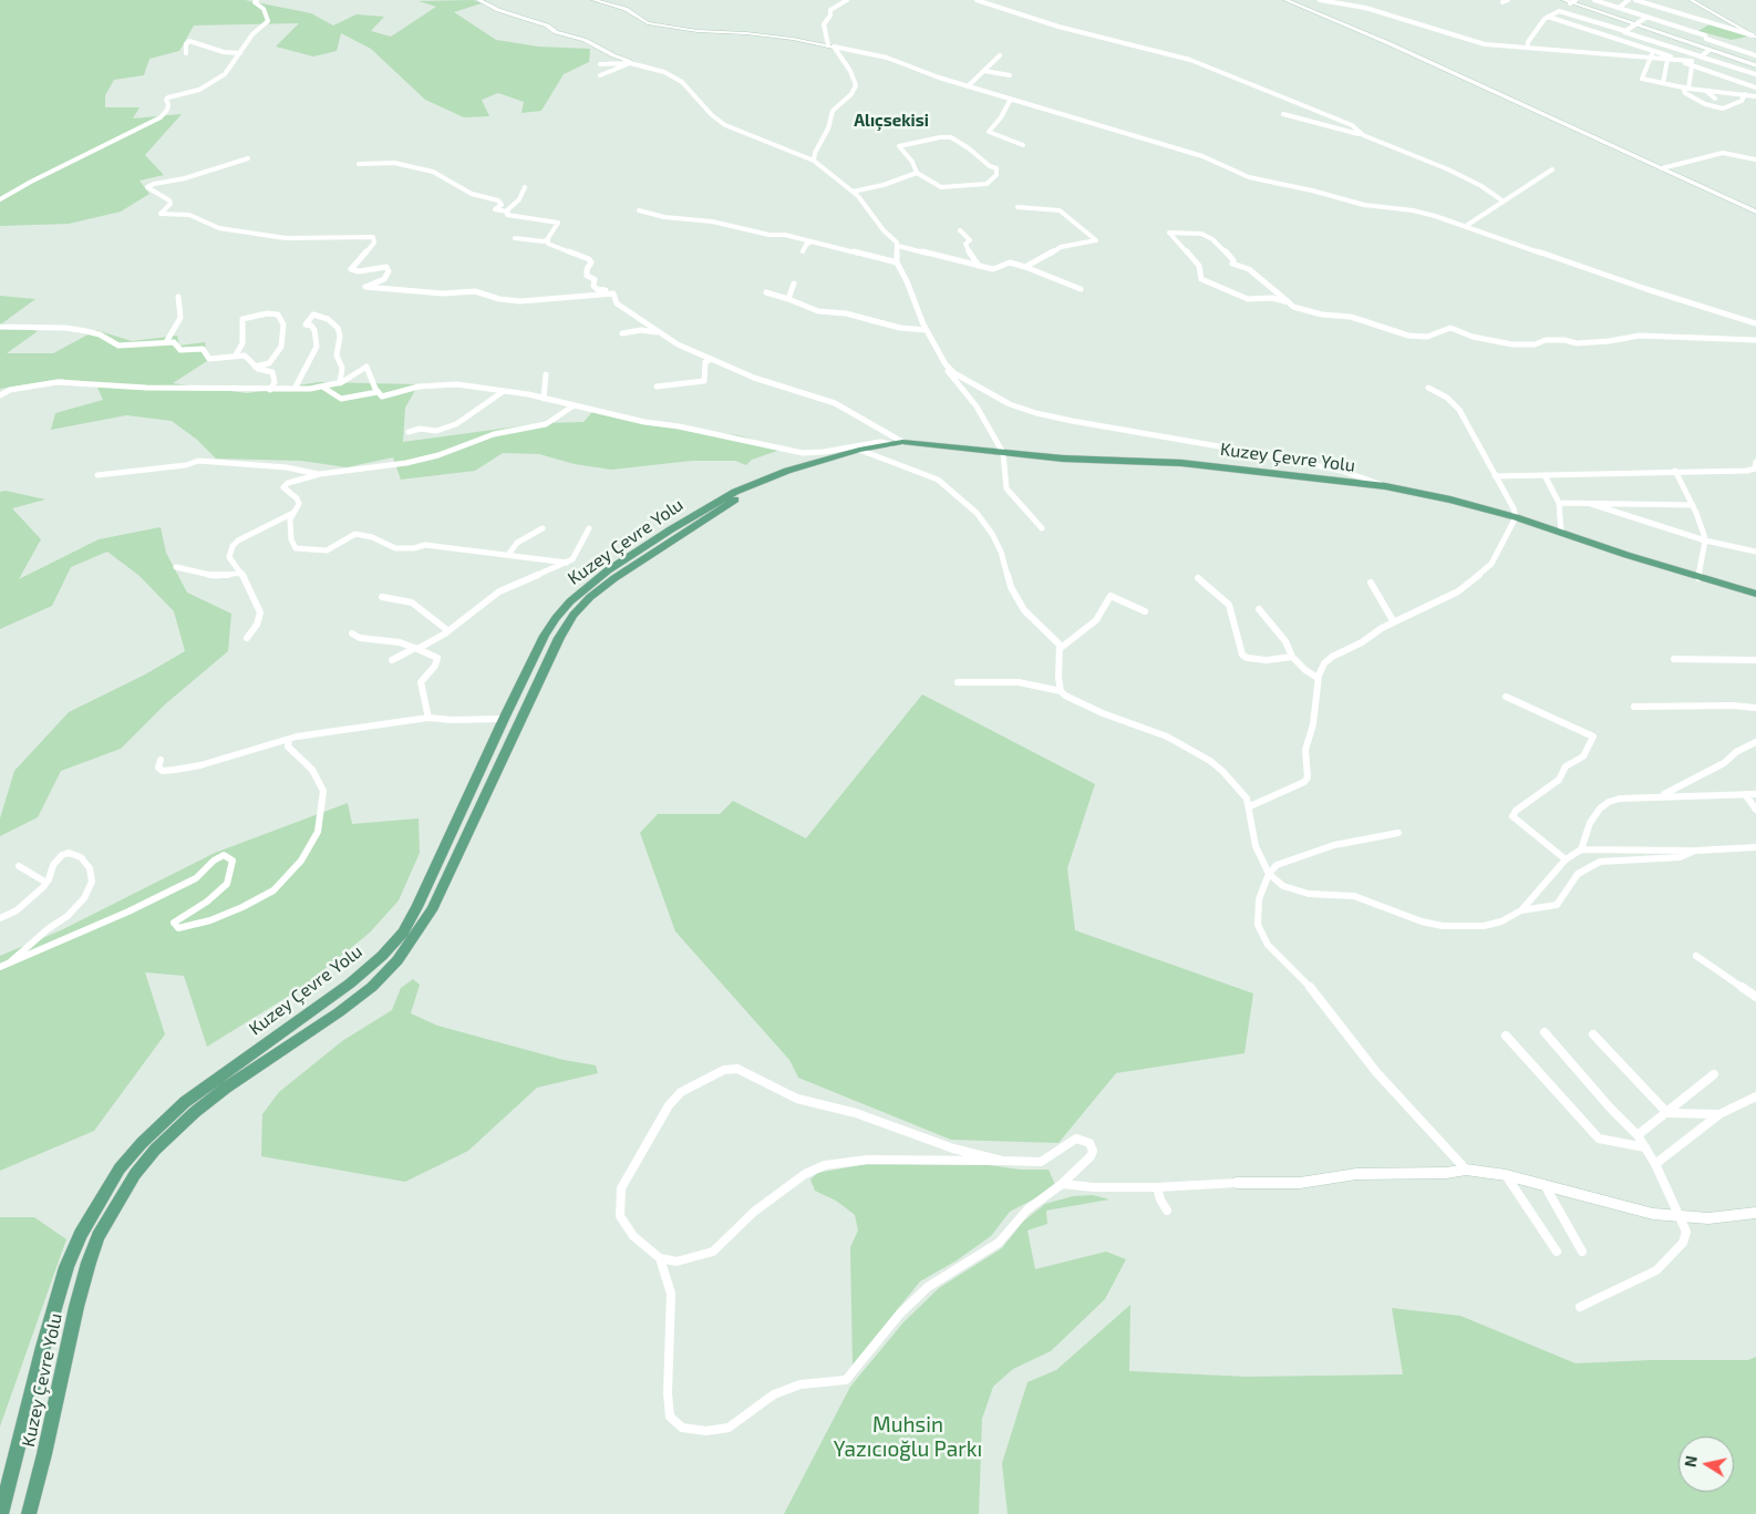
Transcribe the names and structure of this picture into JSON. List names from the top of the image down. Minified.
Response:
{"streets":{"main road":["Kuzey Çevre Yolu"]},"districts":["Alıçsekisi"],"parks":["Muhsin Yazıcıoğlu Parkı"],"north":"left"}
